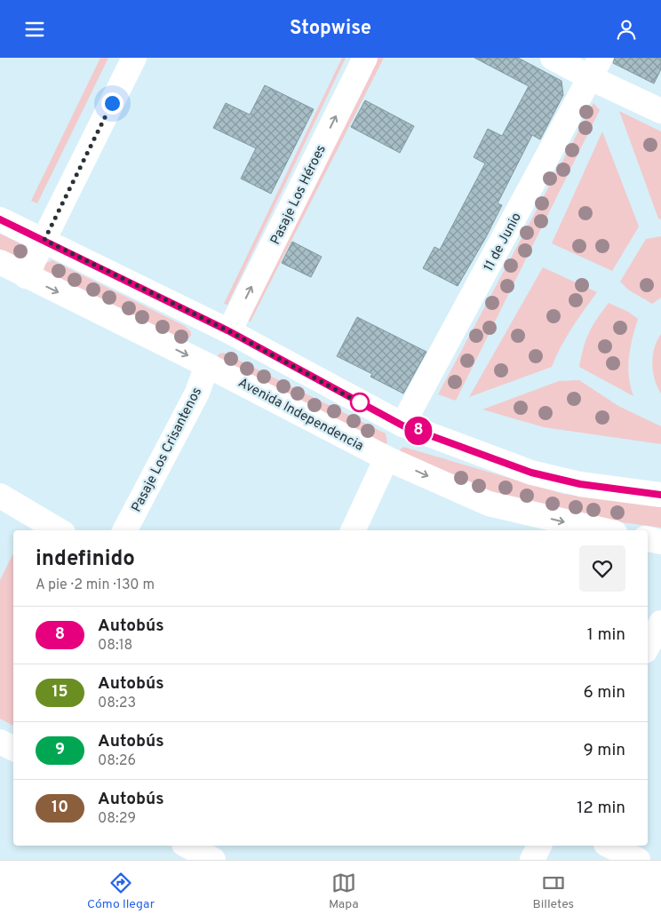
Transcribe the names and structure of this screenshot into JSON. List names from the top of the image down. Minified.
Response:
{"streets":{"street":["Pasaje Los Héroes","11 de Junio","Avenida Independencia","Pasaje Los Crisantenos"]},"crossings":[["Avenida Independencia","Pasaje Los Crisantenos"]],"lines":["bus line 8"],"page":{"header":"Stopwise","on_map":"8","heading":["indefinido","A pie · 2 min · 130 m"],"list":[{"mark":"8","name":"Autobús","note":"08:18","value":"1 min"},{"mark":"15","name":"Autobús","note":"08:23","value":"6 min"},{"mark":"9","name":"Autobús","note":"08:26","value":"9 min"},{"mark":"10","name":"Autobús","note":"08:29","value":"12 min"}],"tabs":["Cómo llegar","Mapa","Billetes"]}}
